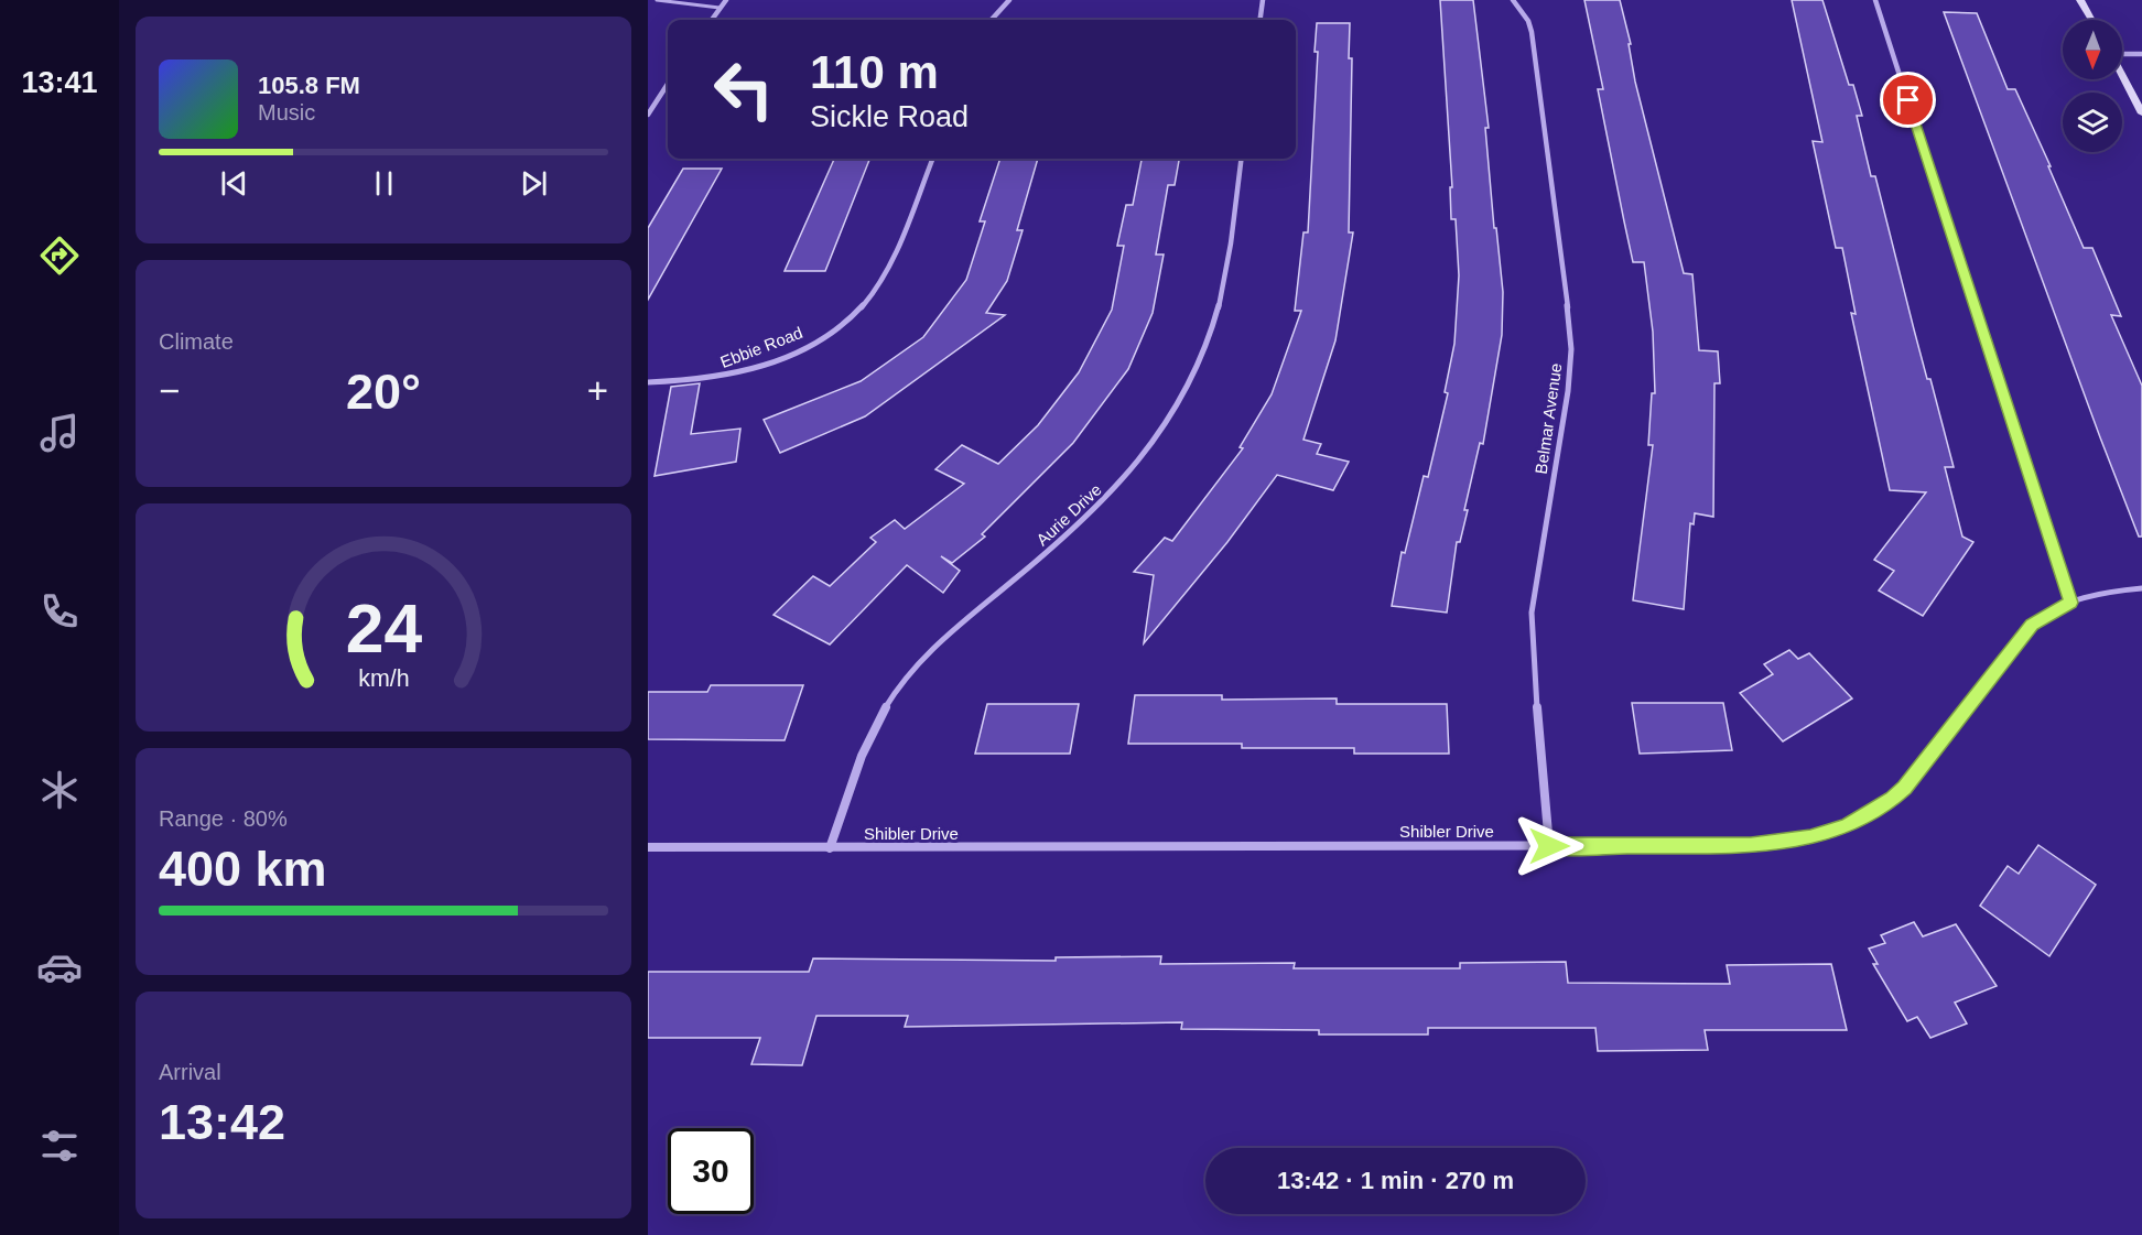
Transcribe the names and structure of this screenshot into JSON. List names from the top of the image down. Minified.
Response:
{"streets":{"street":["Ebbie Road","Belmar Avenue","Aurie Drive","Shibler Drive"]},"crossings":[["Belmar Avenue","Shibler Drive"],["Aurie Drive","Shibler Drive"]],"north":"bottom","page":{"tabs":"13:41","turn":["110 m","Sickle Road"],"song":["105.8 FM","Music"],"tile":["Climate",["Range · 80%","400 km"],["Arrival","13:42"]],"heat":["−","20°","+"],"limit":"30","trip":"13:42 · 1 min · 270 m","gauge":["24","km/h"]}}
